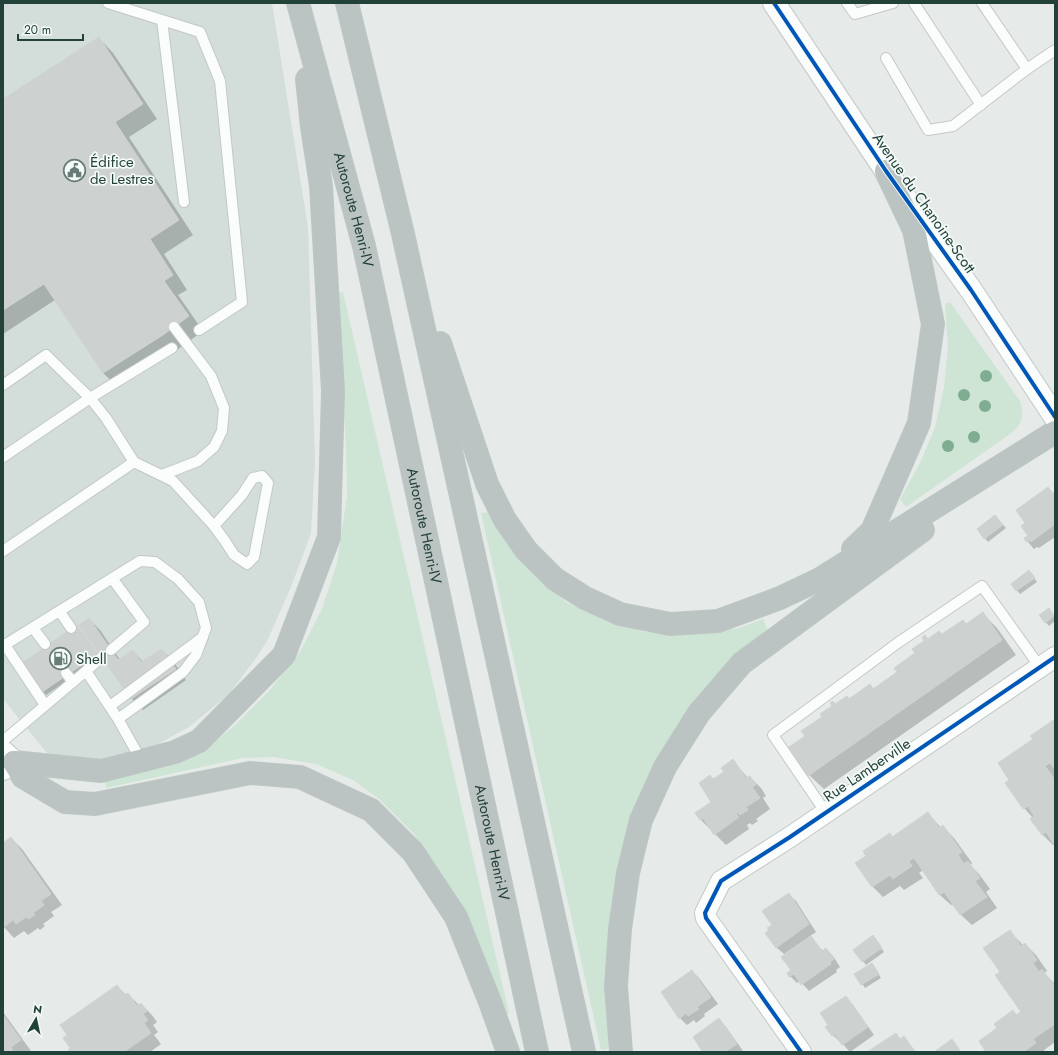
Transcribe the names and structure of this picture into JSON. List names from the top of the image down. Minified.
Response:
{"streets":{"highway":["Autoroute Henri-IV"],"street":["Avenue du Chanoine-Scott","Rue Lamberville"]},"places":{"public building":["Édifice de Lestres"],"fuel station":["Shell"]},"scale_bar":"20 m","north":"top"}
